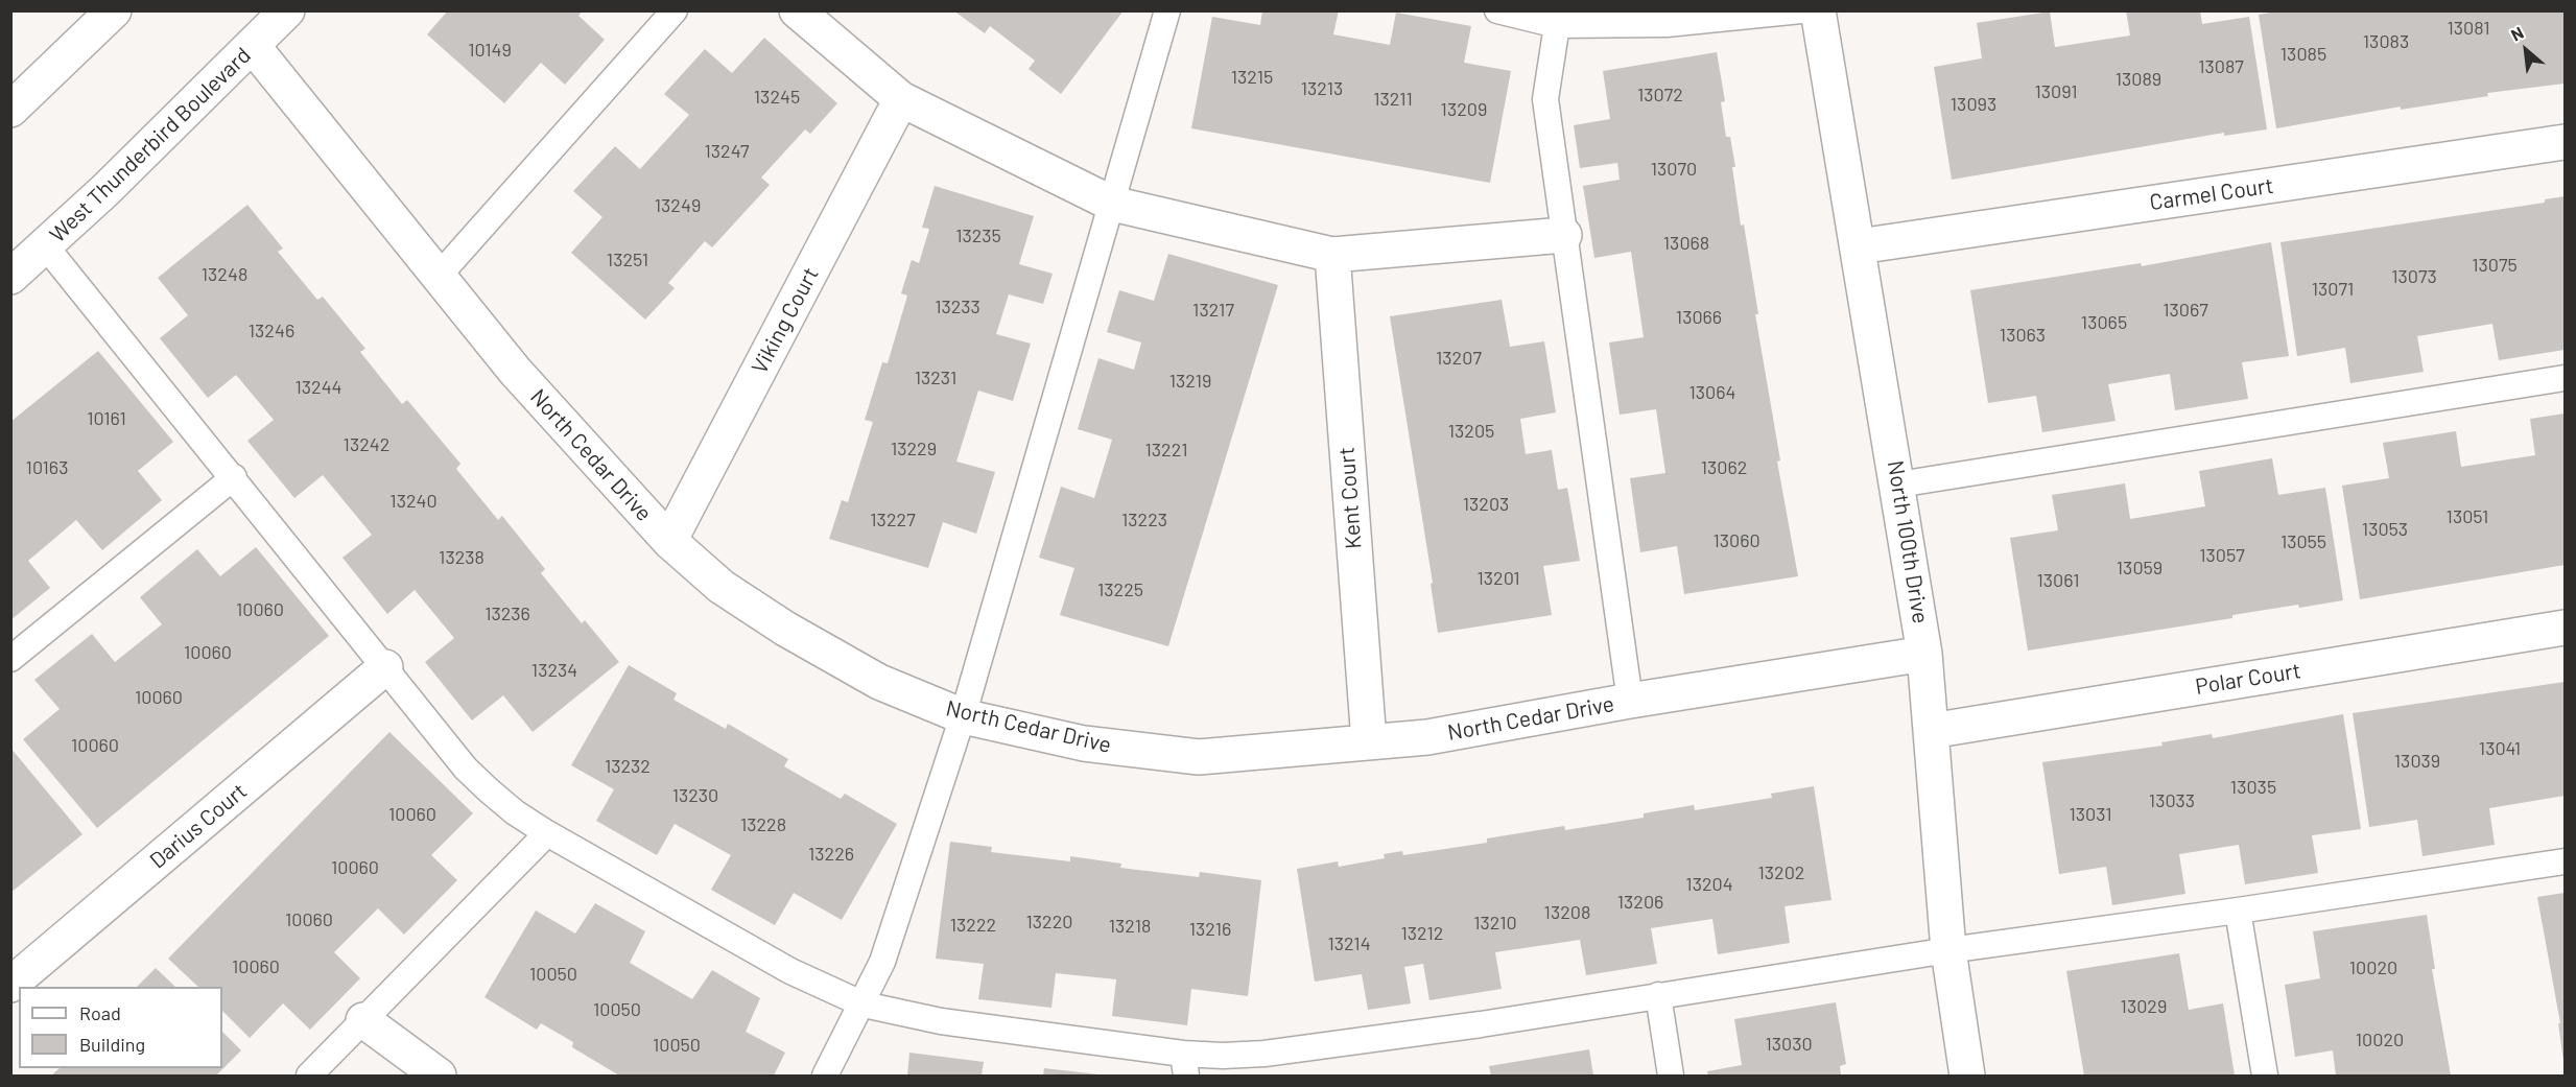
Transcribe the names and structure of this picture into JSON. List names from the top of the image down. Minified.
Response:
{"streets":{"street":["West Thunderbird Boulevard","Carmel Court","Viking Court","North Cedar Drive","Kent Court","North 100th Drive","Polar Court","Darius Court"]},"crossings":[["West Thunderbird Boulevard","North Cedar Drive"],["Carmel Court","North 100th Drive"],["Viking Court","North Cedar Drive"],["North Cedar Drive","Kent Court"],["North Cedar Drive","North 100th Drive"],["North 100th Drive","Polar Court"]],"house_numbers":["13081","13083","10149","13085","13087","13215","13089","13213","13091","13072","13245","13211","13093","13209","13247","13070","13249","13235","13068","13251","13075","13248","13073","13071","13233","13217","13067","13066","13065","13246","13063","13207","13231","13219","13244","13064","10161","13205","13242","13229","13221","10163","13062","13240","13203","13051","13227","13223","13053","13060","13055","13057","13238","13059","13201","13061","13225","10060","13236","10060","13234","10060","10060","13041","13039","13232","13035","13230","13033","10060","13031","13228","13226","10060","13202","13204","13206","13208","10060","13220","13210","13222","13218","13216","13212","13214","10060","10020","10050","13029","10050","10020","13030","10050"],"legend":["Road","Building"],"north":"top left"}
